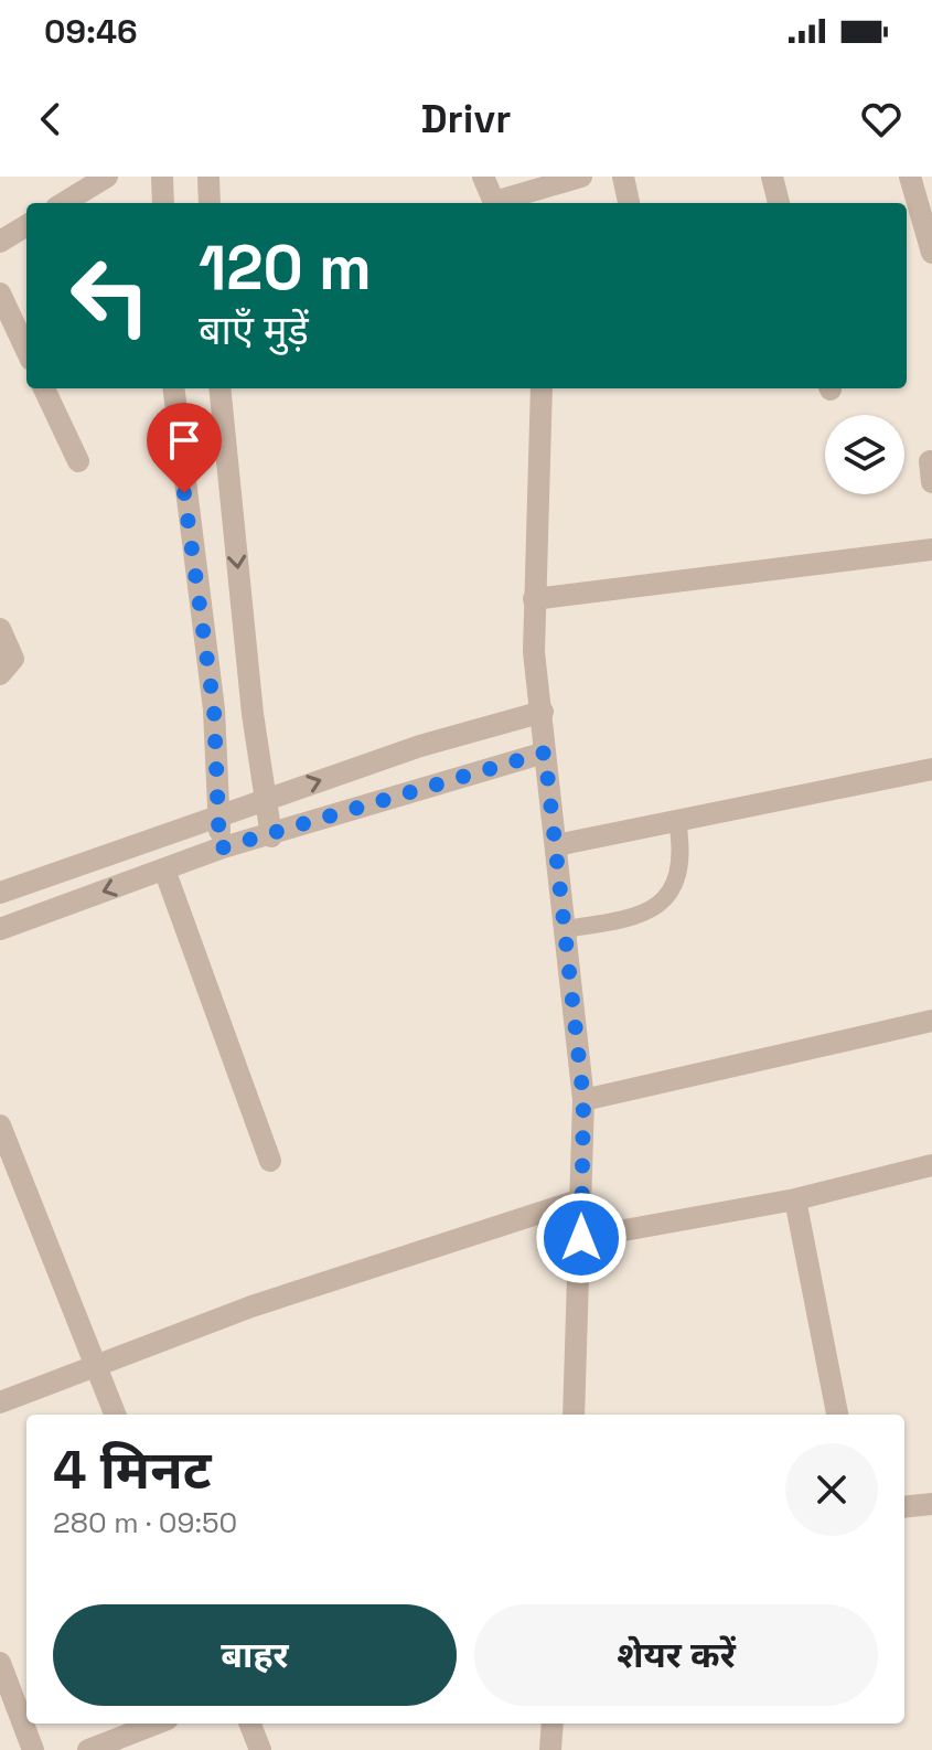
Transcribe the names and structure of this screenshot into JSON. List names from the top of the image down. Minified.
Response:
{"page":{"status":"09:46","header":"Drivr","turn":["120 m","बाएँ मुड़ें"],"heading":["4 मिनट","280 m · 09:50"],"buttons":["बाहर","शेयर करें"]}}
